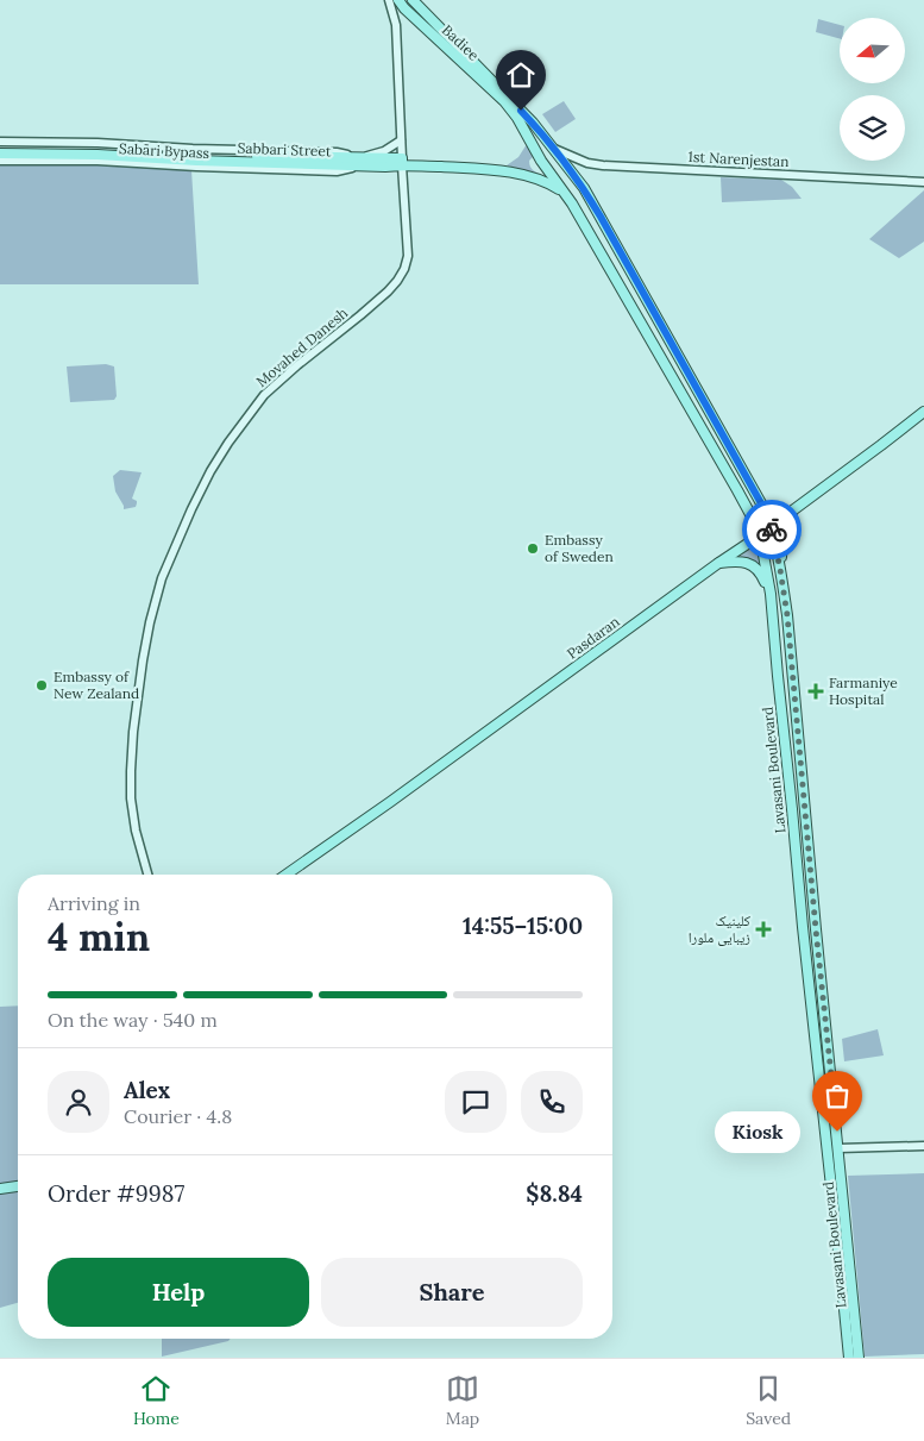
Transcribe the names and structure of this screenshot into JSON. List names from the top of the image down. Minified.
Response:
{"streets":{"main road":["Badiee","Sabbari Street","Sabāri Bypass","1st Narenjestan","Movahed Danesh","Pasdaran","Lavasani Boulevard"]},"crossings":[["Badiee","Sabbari Street"],["Badiee","Lavasani Boulevard"],["Sabbari Street","Sabāri Bypass"],["Sabbari Street","Movahed Danesh"],["1st Narenjestan","Lavasani Boulevard"],["Pasdaran","Lavasani Boulevard"]],"places":{"other":["Embassy of Sweden","Embassy of New Zealand","Kiosk"],"health":["Farmaniye Hospital","کلینیک زیبایی ملورا"]},"north":"left","page":{"heading":["4 min","Arriving in","14:55–15:00"],"panel":["Alex","Courier · 4.8","Order #9987","$8.84"],"bar":"On the way · 540 m","bubble":"Kiosk","buttons":["Help","Share"],"tabs":["Home","Map","Saved"]}}
